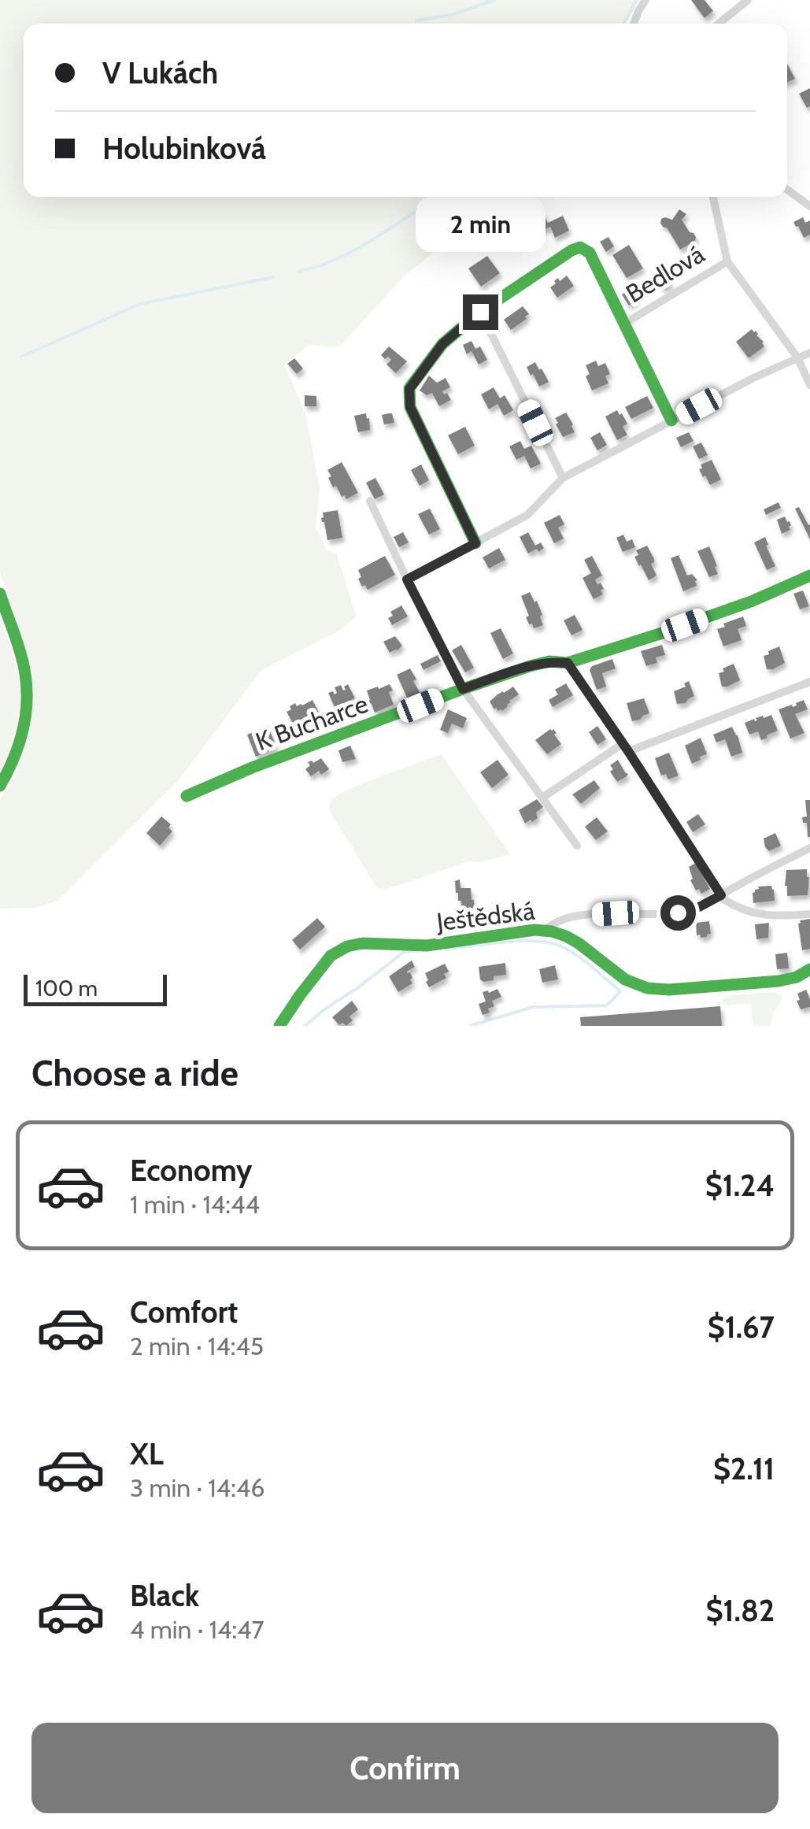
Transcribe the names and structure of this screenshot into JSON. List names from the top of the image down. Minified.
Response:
{"streets":{"street":["Bedlová","K Bucharce","Ještědská"]},"scale_bar":"100 m","page":{"banner":["V Lukách","Holubinková"],"bubble":"2 min","scale":"100 m","heading":"Choose a ride","list":[{"name":"Economy","note":"1 min · 14:44","value":"$1.24"},{"name":"Comfort","note":"2 min · 14:45","value":"$1.67"},{"name":"XL","note":"3 min · 14:46","value":"$2.11"},{"name":"Black","note":"4 min · 14:47","value":"$1.82"}],"buttons":"Confirm"}}
